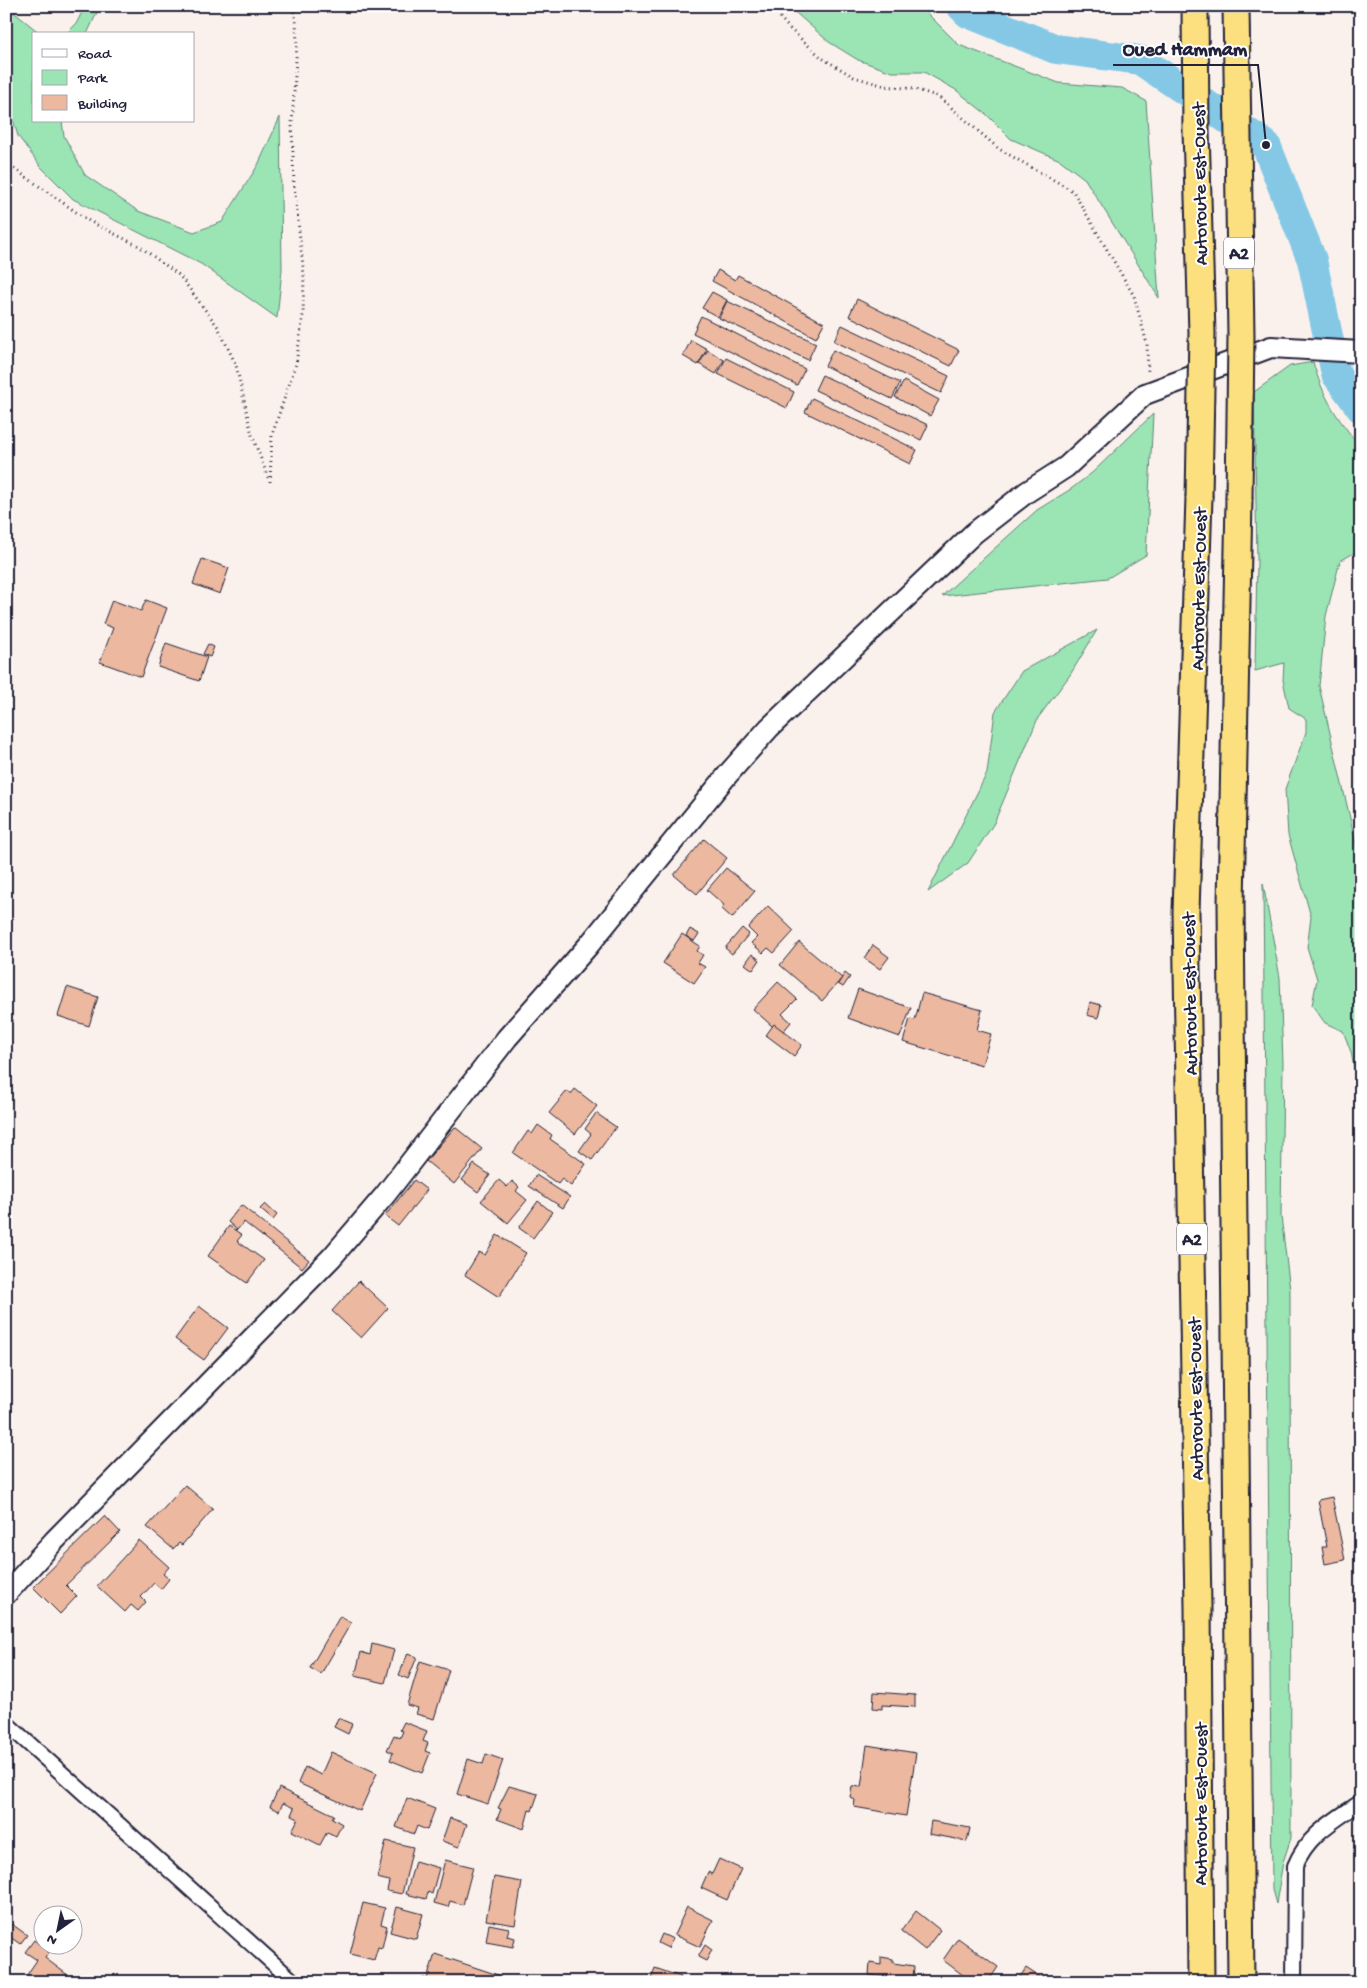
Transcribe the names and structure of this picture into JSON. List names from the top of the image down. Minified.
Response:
{"streets":{"highway":["Autoroute Est-Ouest","A2"]},"places":["Oued Hammam"],"legend":["Road","Park","Building"],"north":"bottom left"}
